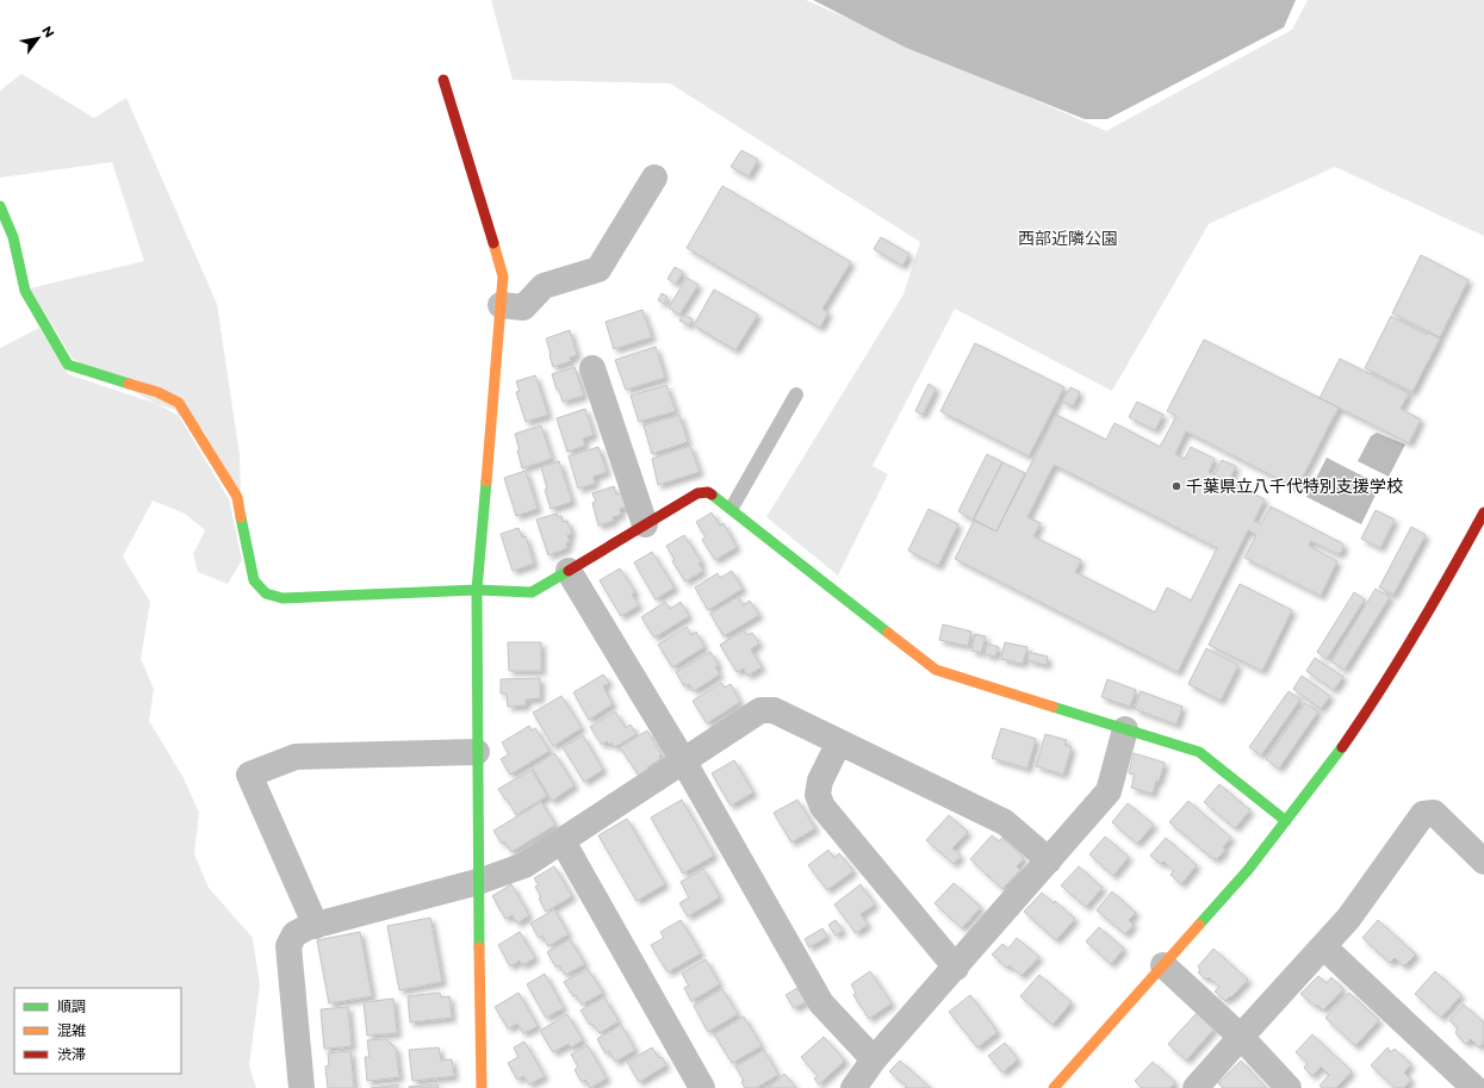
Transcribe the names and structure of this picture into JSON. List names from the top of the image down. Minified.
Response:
{"parks":["西部近隣公園"],"places":["千葉県立八千代特別支援学校"],"legend":["順調","混雑","渋滞"],"north":"top right"}
